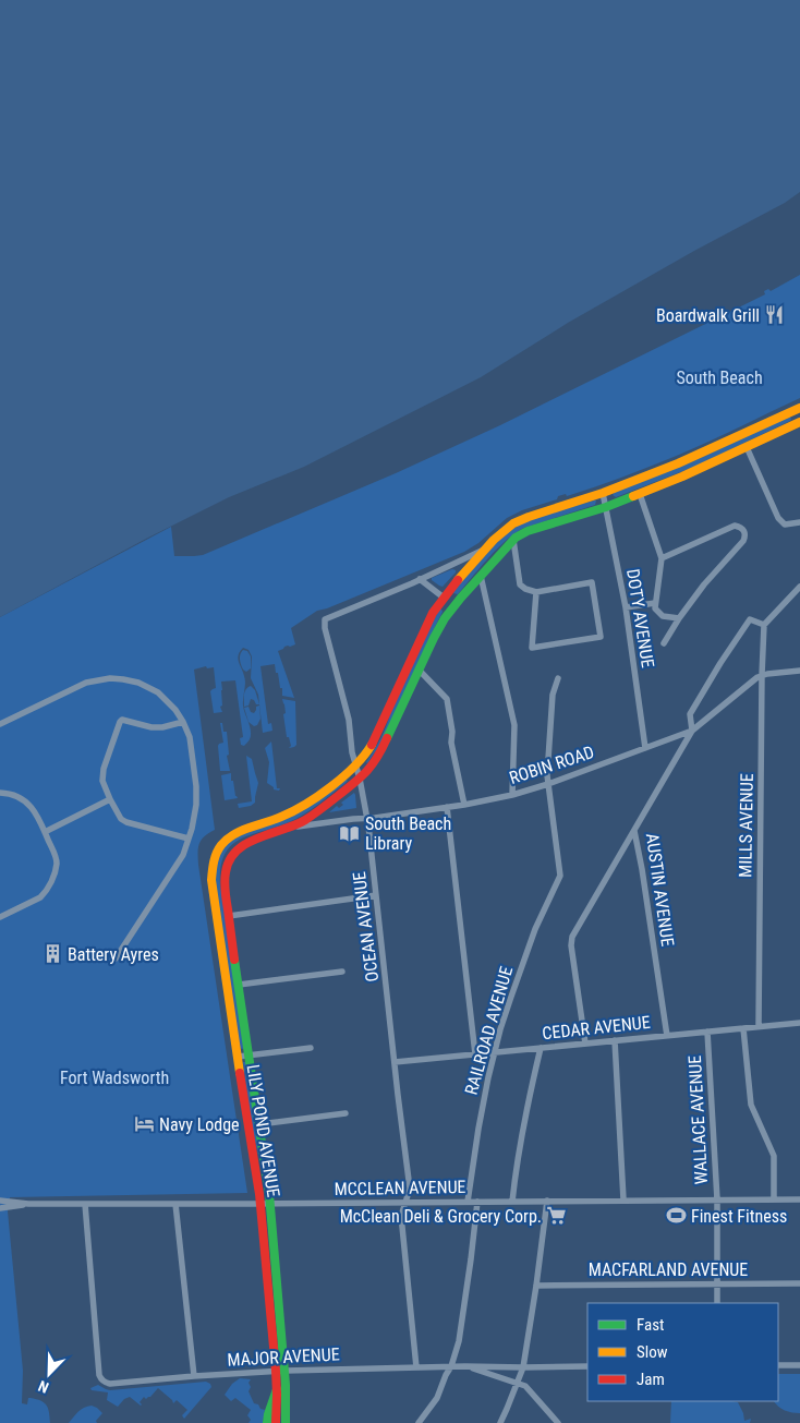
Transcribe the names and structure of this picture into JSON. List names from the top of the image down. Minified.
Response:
{"streets":{"main road":["LILY POND AVENUE"],"street":["DOTY AVENUE","ROBIN ROAD","MILLS AVENUE","AUSTIN AVENUE","OCEAN AVENUE","CEDAR AVENUE","RAILROAD AVENUE","WALLACE AVENUE","MCCLEAN AVENUE","MACFARLAND AVENUE","MAJOR AVENUE"]},"crossings":[["DOTY AVENUE","ROBIN ROAD"],["ROBIN ROAD","MILLS AVENUE"],["ROBIN ROAD","AUSTIN AVENUE"],["ROBIN ROAD","OCEAN AVENUE"],["ROBIN ROAD","RAILROAD AVENUE"],["ROBIN ROAD","LILY POND AVENUE"],["MILLS AVENUE","CEDAR AVENUE"],["AUSTIN AVENUE","CEDAR AVENUE"],["OCEAN AVENUE","CEDAR AVENUE"],["OCEAN AVENUE","LILY POND AVENUE"],["OCEAN AVENUE","MCCLEAN AVENUE"],["OCEAN AVENUE","MAJOR AVENUE"],["CEDAR AVENUE","RAILROAD AVENUE"],["CEDAR AVENUE","WALLACE AVENUE"],["RAILROAD AVENUE","MCCLEAN AVENUE"],["WALLACE AVENUE","MCCLEAN AVENUE"],["WALLACE AVENUE","MACFARLAND AVENUE"],["LILY POND AVENUE","MCCLEAN AVENUE"],["LILY POND AVENUE","MAJOR AVENUE"],["MCCLEAN AVENUE","MAJOR AVENUE"]],"parks":["South Beach","Fort Wadsworth"],"places":{"restaurant":["Boardwalk Grill"],"library":["South Beach Library"],"building":["Battery Ayres"],"hotel":["Navy Lodge"],"supermarket":["McClean Deli & Grocery Corp."],"sports":["Finest Fitness"]},"legend":["Fast","Slow","Jam"],"north":"bottom left"}
